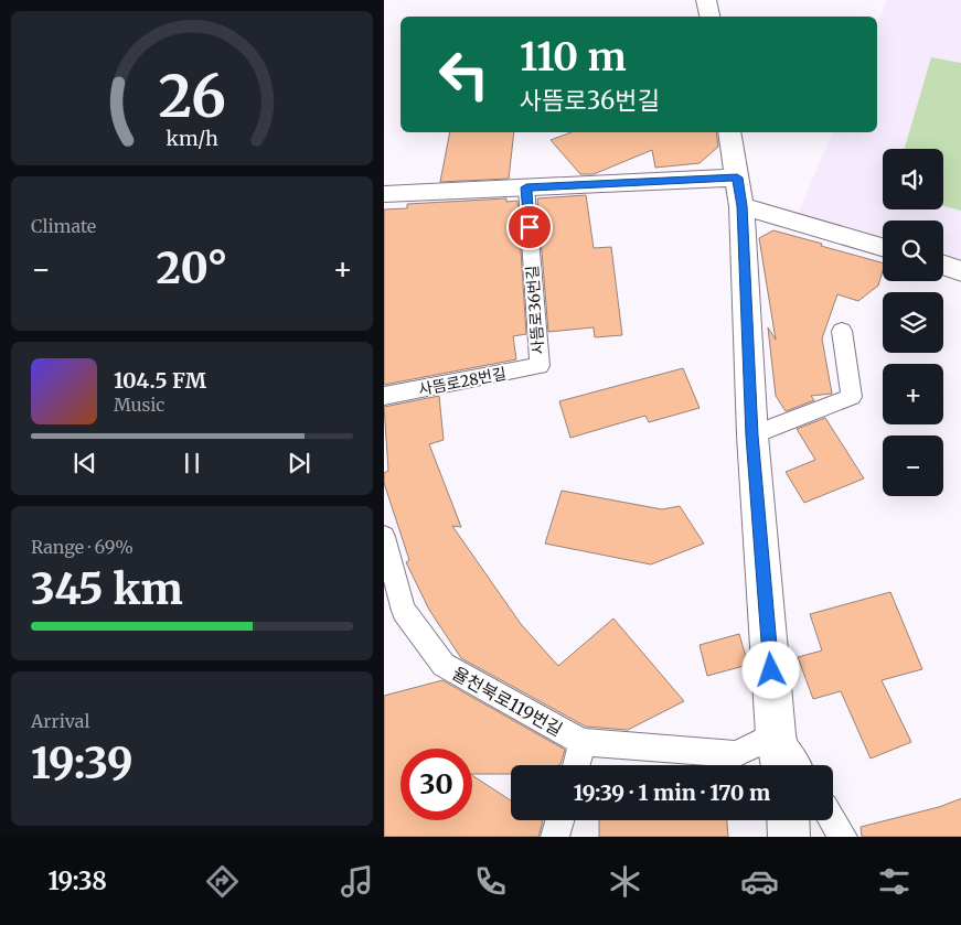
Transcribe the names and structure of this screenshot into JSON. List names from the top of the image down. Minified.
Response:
{"streets":{"lane":["사뜸로36번길","사뜸로28번길","율천북로119번길"]},"crossings":[["사뜸로36번길","사뜸로28번길"]],"page":{"turn":["110 m","사뜸로36번길"],"map_buttons":["+","−"],"tile":["Climate",["Range · 69%","345 km"],["Arrival","19:39"]],"heat":["−","20°","+"],"song":["104.5 FM","Music"],"limit":"30","trip":"19:39 · 1 min · 170 m","tabs":"19:38","gauge":["26","km/h"]}}
